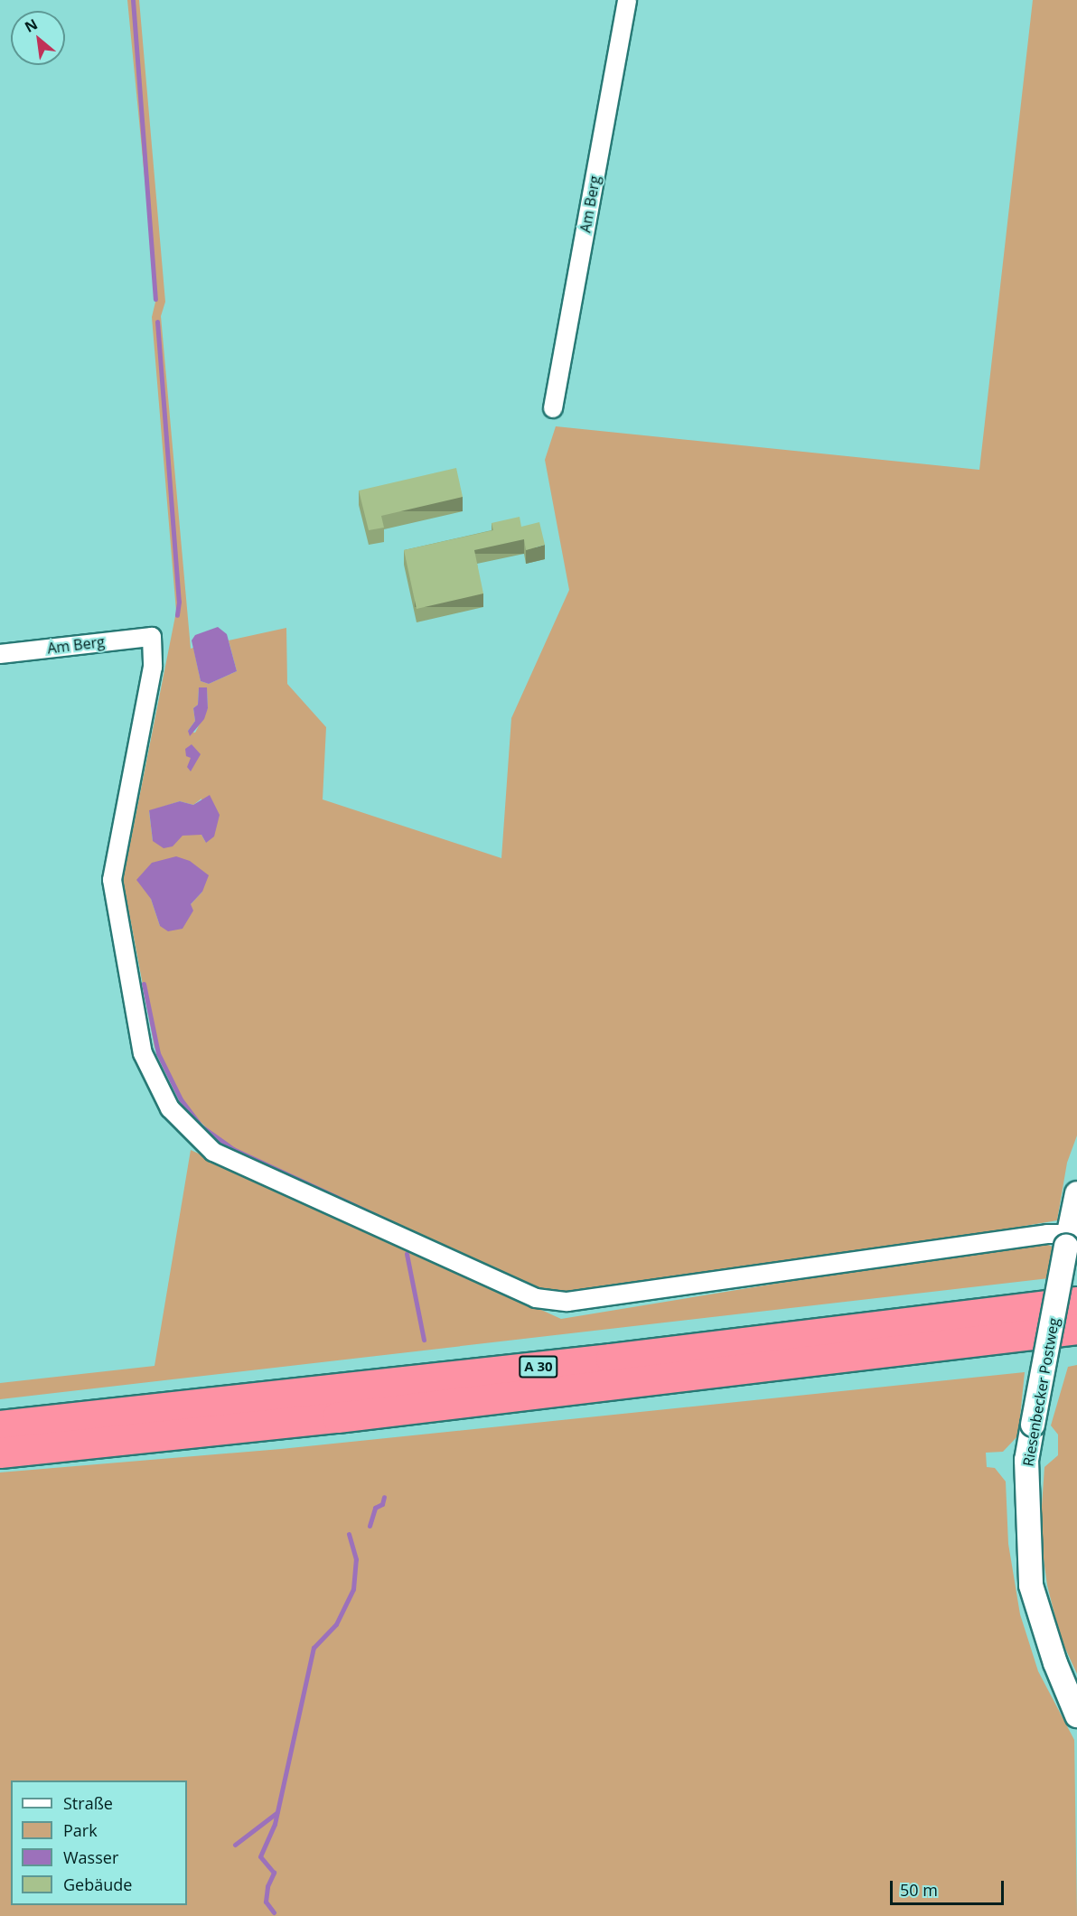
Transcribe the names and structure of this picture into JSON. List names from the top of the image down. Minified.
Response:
{"streets":{"highway":["A 30"],"street":["Am Berg","Riesenbecker Postweg"]},"crossings":[["Am Berg","Riesenbecker Postweg"]],"legend":["Straße","Park","Wasser","Gebäude"],"scale_bar":"50 m","north":"top left"}
